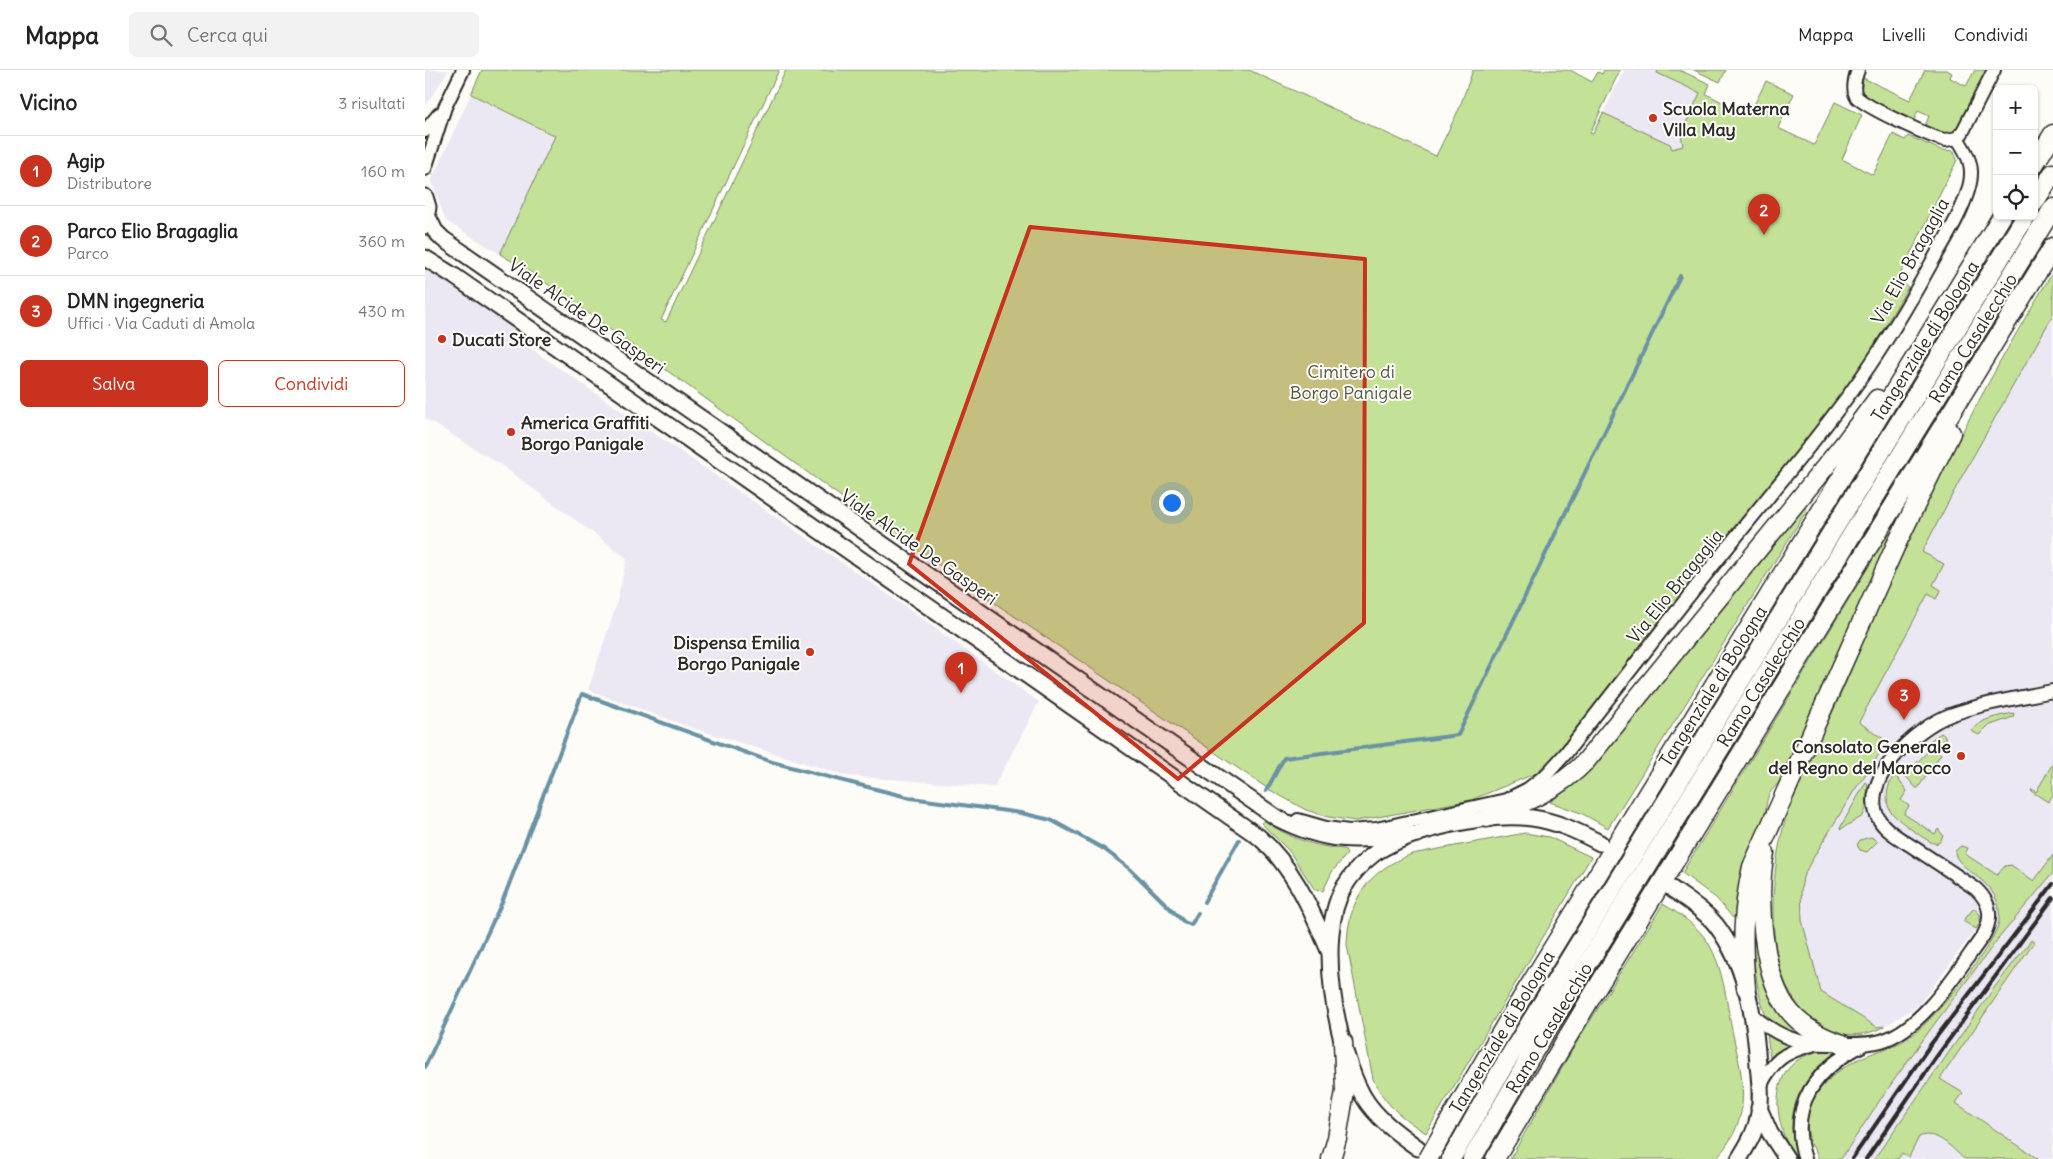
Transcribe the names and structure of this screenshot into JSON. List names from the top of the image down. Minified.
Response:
{"streets":{"highway":["Ramo Casalecchio","Tangenziale di Bologna"],"main road":["Viale Alcide De Gasperi"],"street":["Via Elio Bragaglia"]},"crossings":[["Via Elio Bragaglia","Viale Alcide De Gasperi"]],"parks":["Cimitero di Borgo Panigale"],"places":["Scuola Materna Villa May","Ducati Store","America Graffiti Borgo Panigale","Dispensa Emilia Borgo Panigale","Consolato Generale del Regno del Marocco"],"page":{"header":"Mappa","search":"Cerca qui","nav":["Mappa","Livelli","Condividi"],"heading":["Vicino","3 risultati"],"map_buttons":["+","−"],"list":[{"mark":"1","name":"Agip","note":"Distributore","value":"160 m"},{"mark":"2","name":"Parco Elio Bragaglia","note":"Parco","value":"360 m"},{"mark":"3","name":"DMN ingegneria","note":"Uffici · Via Caduti di Amola","value":"430 m"}],"pins":["2","1","3"],"buttons":["Salva","Condividi"]}}
